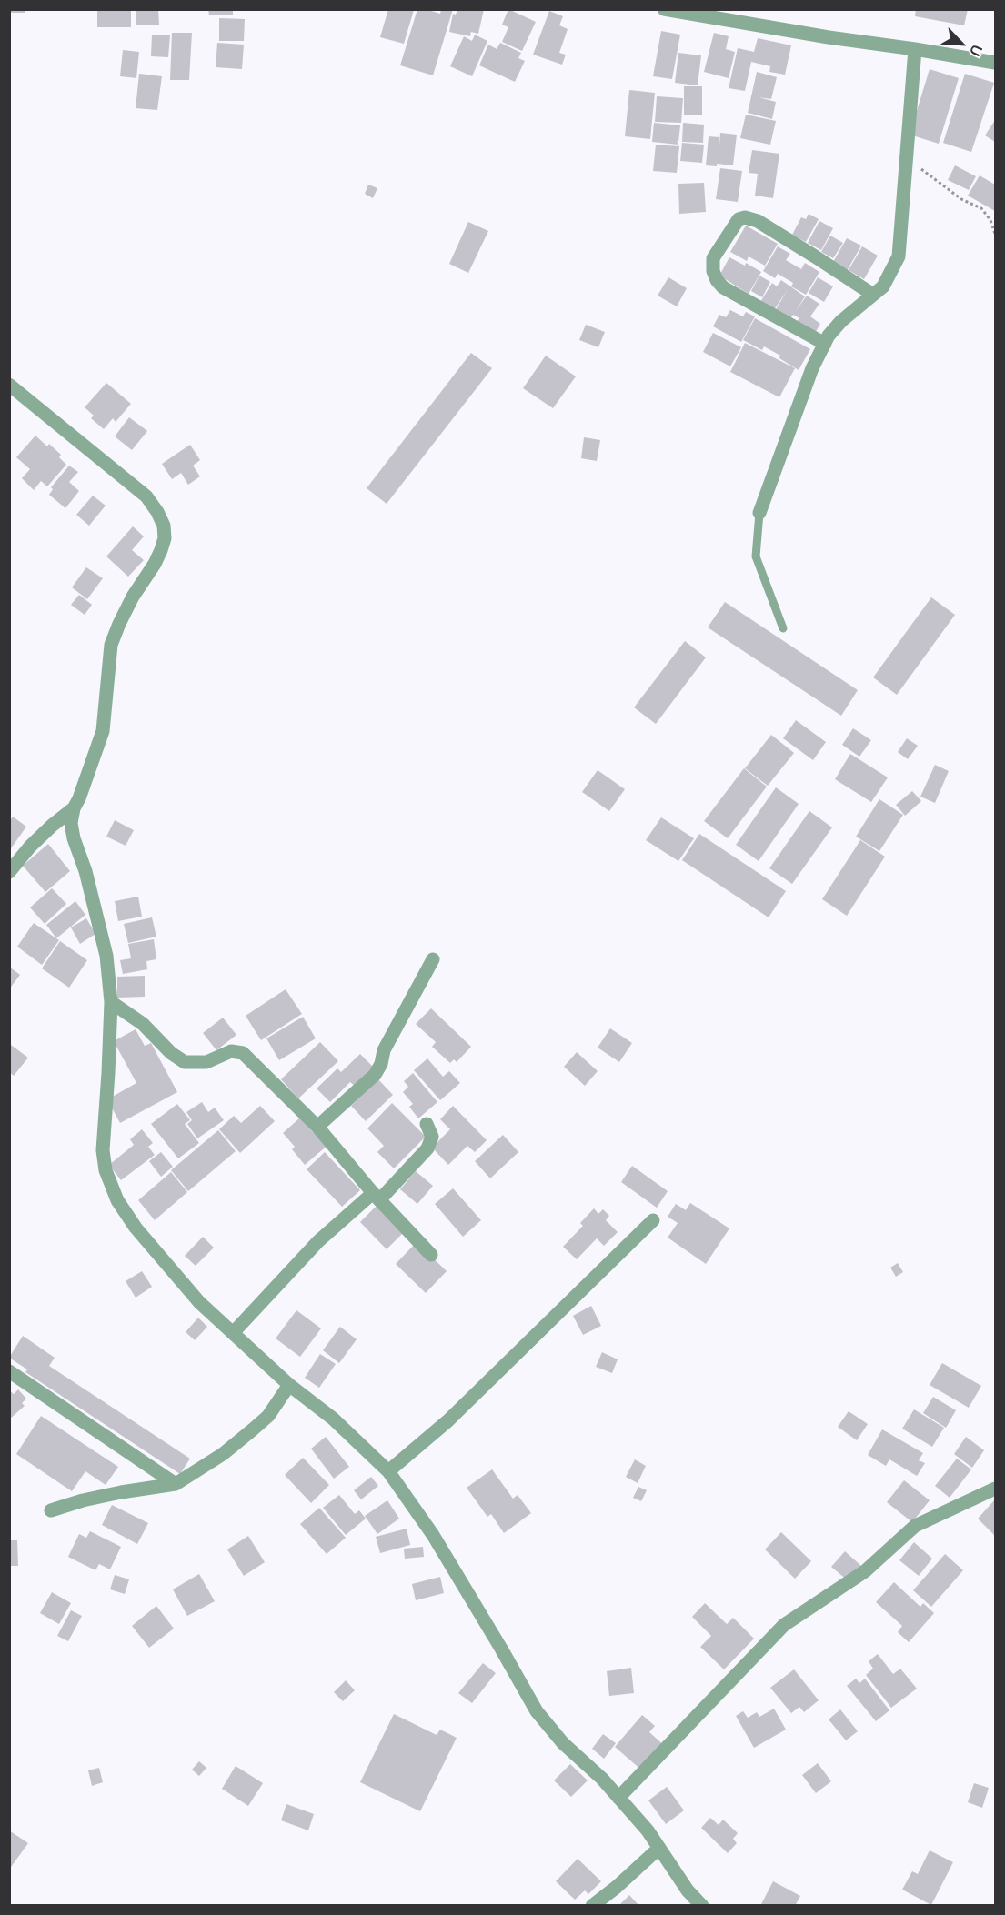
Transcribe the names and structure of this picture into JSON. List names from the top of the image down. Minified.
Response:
{"north":"bottom right"}
